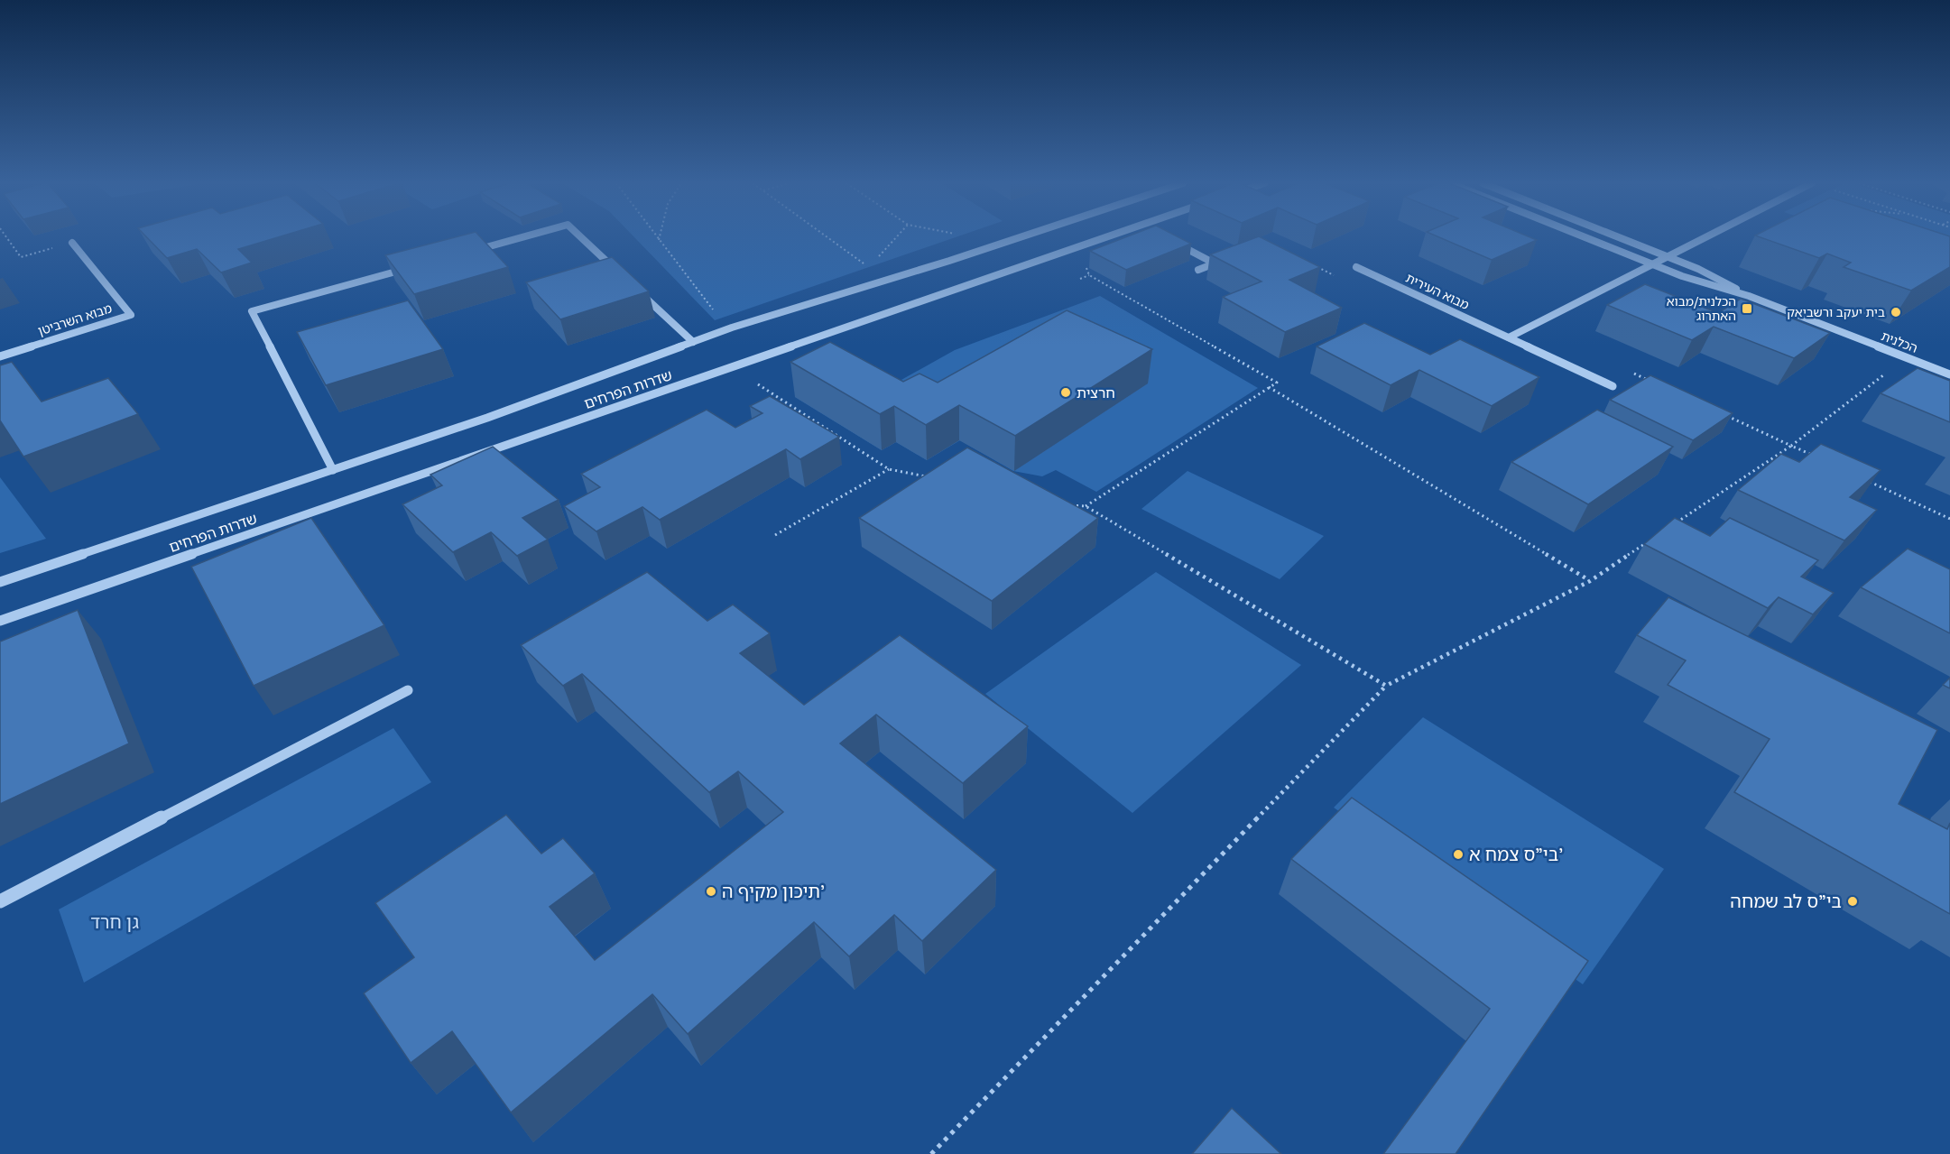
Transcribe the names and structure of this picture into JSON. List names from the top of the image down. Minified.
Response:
{"streets":{"street":["מבוא העירית","מבוא השרביטן","הכלנית","שדרות הפרחים"]},"parks":["גן חרד"],"places":{"transit":["הכלנית/מבוא האתרוג"],"other":["בית יעקב ורשביאק","חרצית","בי\"ס צמח א'","תיכון מקיף ה'","בי\"ס לב שמחה"]}}
